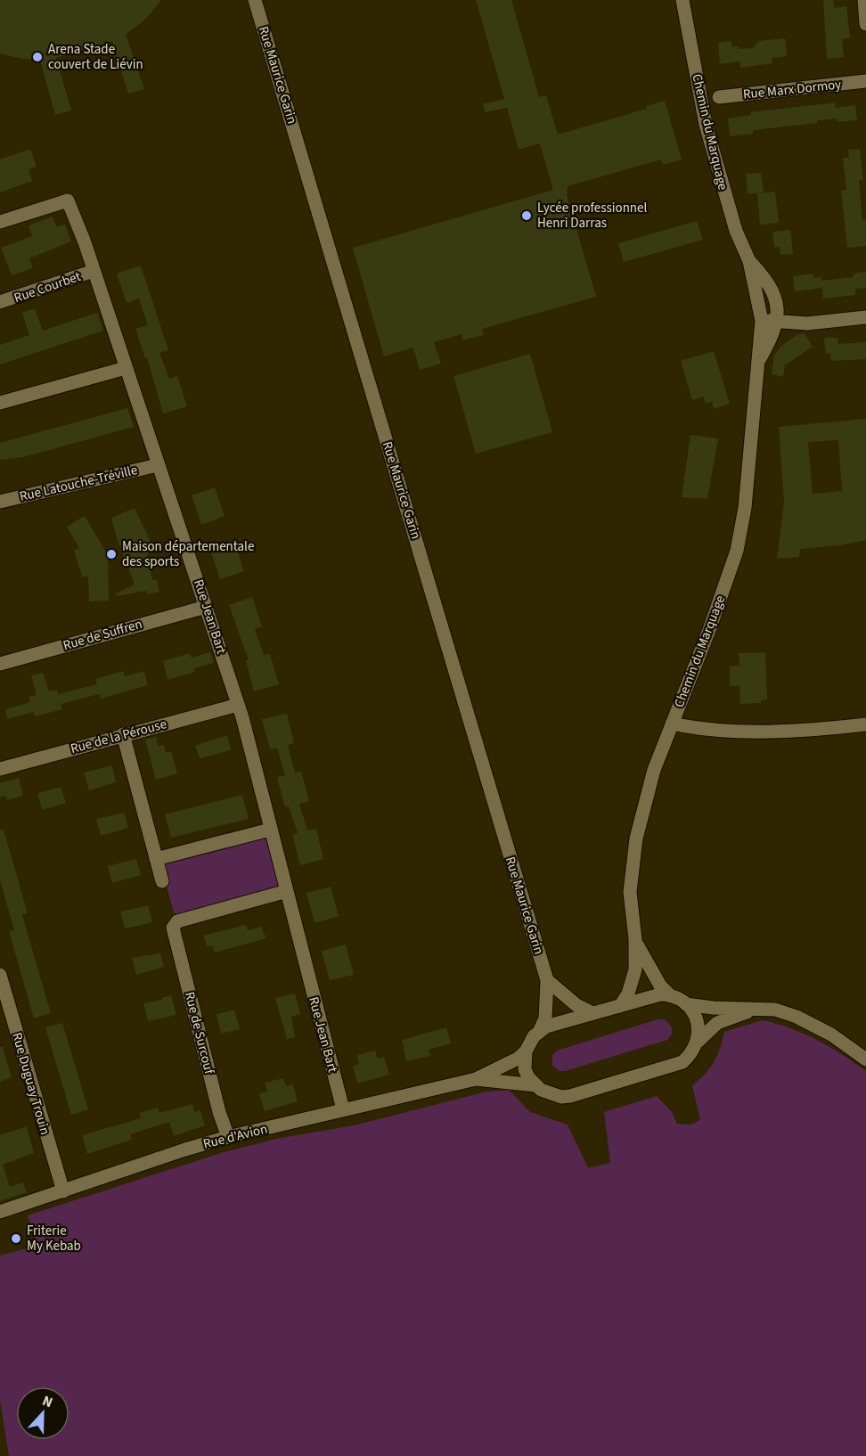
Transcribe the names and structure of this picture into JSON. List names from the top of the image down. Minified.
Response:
{"streets":{"street":["Rue Maurice Garin","Rue Marx Dormoy","Chemin du Marquage","Rue Courbet","Rue Latouche-Tréville","Rue Jean Bart","Rue de Suffren","Rue de la Pérouse","Rue de Surcouf","Rue Duguay Trouin","Rue d'Avion"]},"crossings":[["Rue Courbet","Rue Jean Bart"],["Rue Latouche-Tréville","Rue Jean Bart"],["Rue Jean Bart","Rue de Suffren"],["Rue Jean Bart","Rue de la Pérouse"],["Rue Jean Bart","Rue de Surcouf"],["Rue Jean Bart","Rue d'Avion"],["Rue de Surcouf","Rue d'Avion"],["Rue Duguay Trouin","Rue d'Avion"]],"places":["Arena Stade couvert de Liévin","Lycée professionnel Henri Darras","Maison départementale des sports","Friterie My Kebab"],"north":"top"}
